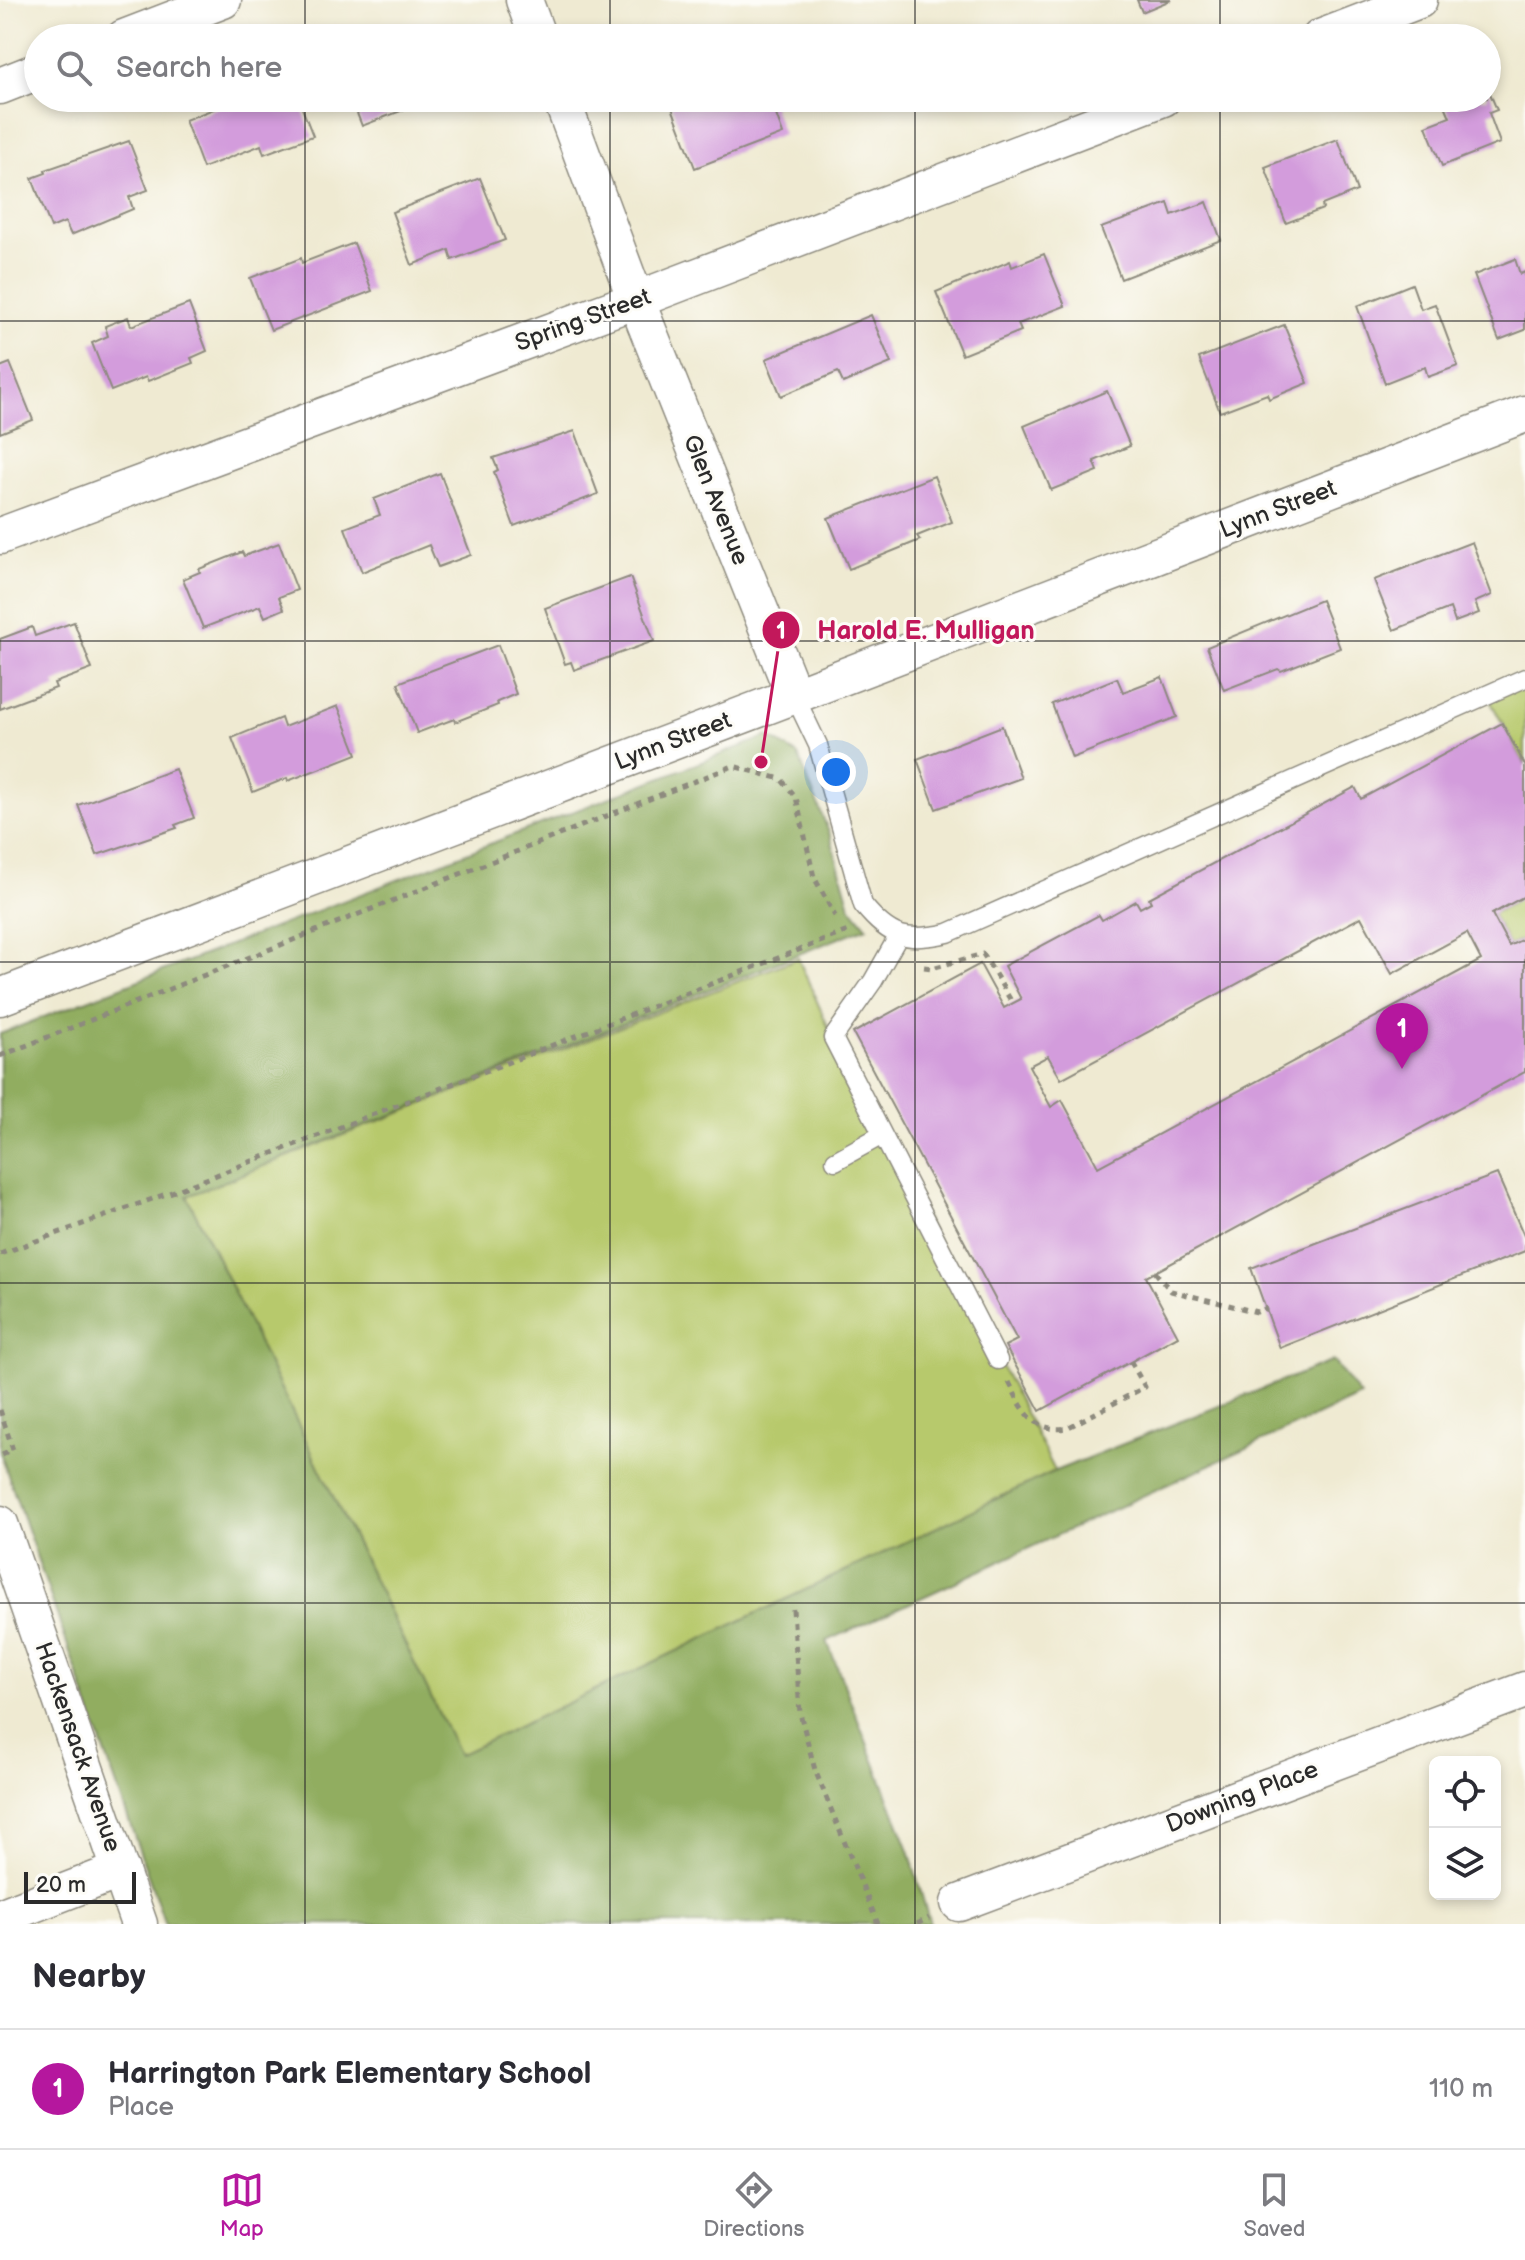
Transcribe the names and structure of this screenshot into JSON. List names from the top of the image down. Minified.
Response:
{"streets":{"street":["Spring Street","Glen Avenue","Lynn Street","Hackensack Avenue","Downing Place"]},"crossings":[["Spring Street","Glen Avenue"],["Glen Avenue","Lynn Street"]],"places":["Harold E. Mulligan"],"scale_bar":"20 m","page":{"search":"Search here","pins":"1","scale":"20 m","heading":"Nearby","list":[{"mark":"1","name":"Harrington Park Elementary School","note":"Place","value":"110 m"}],"nav":["Map","Directions","Saved"]}}
